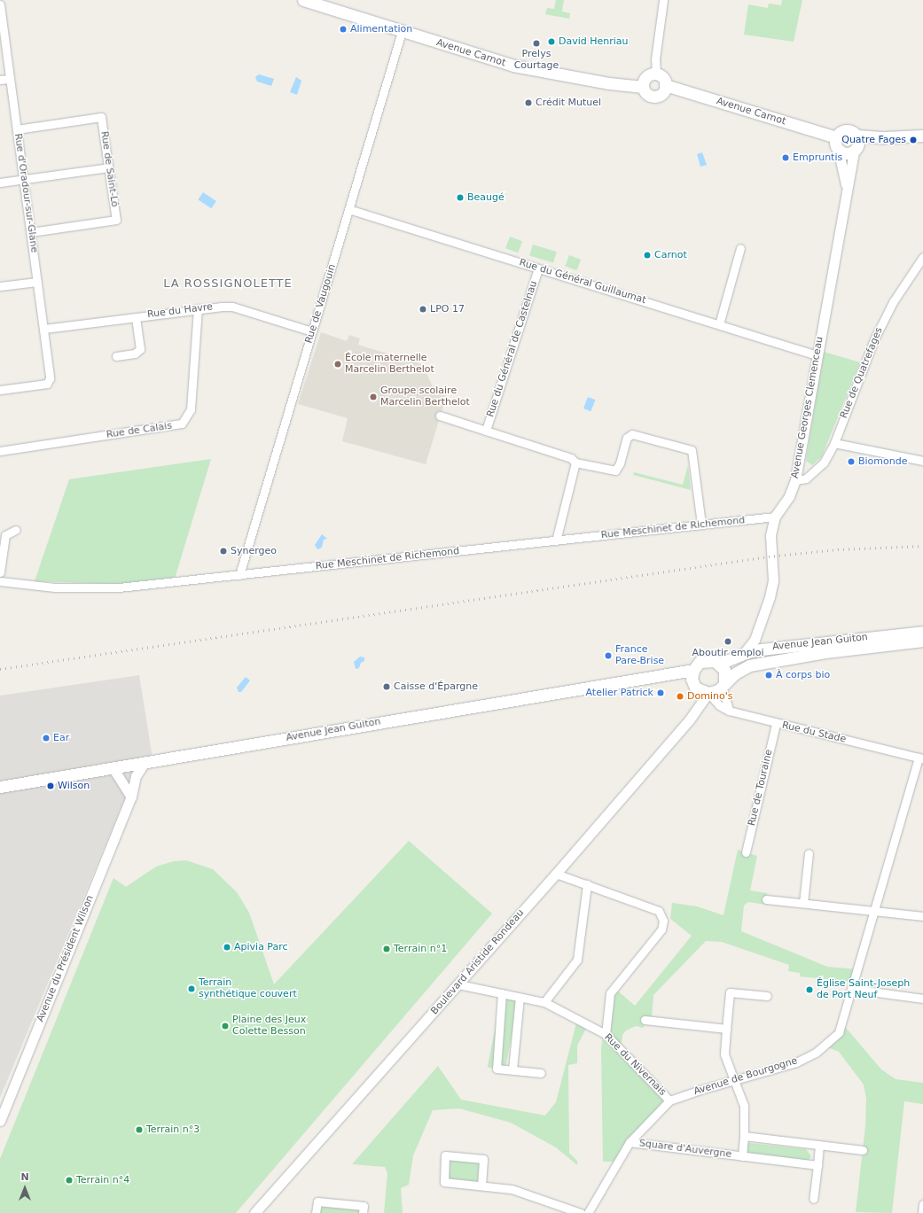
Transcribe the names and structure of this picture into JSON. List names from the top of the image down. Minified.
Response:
{"streets":{"main road":["Avenue Carnot","Avenue Jean Guiton"],"street":["Rue de Saint-Lô","Rue d'Oradour-sur-Glane","Rue du Général Guillaumat","Rue de Vaugouin","Rue du Havre","Rue du Général de Castelnau","Rue de Quatrefages","Avenue Georges Clemenceau","Rue de Calais","Rue Meschinet de Richemond","Rue du Stade","Rue de Touraine","Avenue du Président Wilson","Boulevard Aristide Rondeau","Rue du Nivernais","Avenue de Bourgogne","Square d'Auvergne"]},"crossings":[["Avenue Carnot","Rue de Vaugouin"],["Avenue Carnot","Avenue Georges Clemenceau"],["Rue de Saint-Lô","Rue d'Oradour-sur-Glane"],["Rue d'Oradour-sur-Glane","Rue du Havre"],["Rue du Général Guillaumat","Rue de Vaugouin"],["Rue du Général Guillaumat","Rue du Général de Castelnau"],["Rue du Général Guillaumat","Avenue Georges Clemenceau"],["Rue de Vaugouin","Rue du Havre"],["Rue de Vaugouin","Rue Meschinet de Richemond"],["Rue du Havre","Rue de Calais"],["Rue du Général de Castelnau","Rue Meschinet de Richemond"],["Rue de Quatrefages","Avenue Georges Clemenceau"],["Avenue Georges Clemenceau","Rue Meschinet de Richemond"],["Avenue Georges Clemenceau","Avenue Jean Guiton"],["Avenue Jean Guiton","Avenue du Président Wilson"],["Avenue Jean Guiton","Boulevard Aristide Rondeau"],["Rue du Stade","Rue de Touraine"],["Rue du Stade","Avenue de Bourgogne"],["Boulevard Aristide Rondeau","Rue du Nivernais"],["Rue du Nivernais","Avenue de Bourgogne"],["Avenue de Bourgogne","Square d'Auvergne"]],"districts":["LA ROSSIGNOLETTE"],"places":["Alimentation","David Henriau","Prelys Courtage","Crédit Mutuel","Quatre Fages","Empruntis","Beaugé","Carnot","LPO 17","École maternelle Marcelin Berthelot","Groupe scolaire Marcelin Berthelot","Biomonde","Synergeo","Aboutir emploi","France Pare-Brise","À corps bio","Caisse d'Épargne","Atelier Patrick","Domino's","Ear","Wilson","Apivia Parc","Terrain n°1","Terrain synthétique couvert","Église Saint-Joseph de Port Neuf","Plaine des Jeux Colette Besson","Terrain n°3","Terrain n°4"],"north":"top"}
